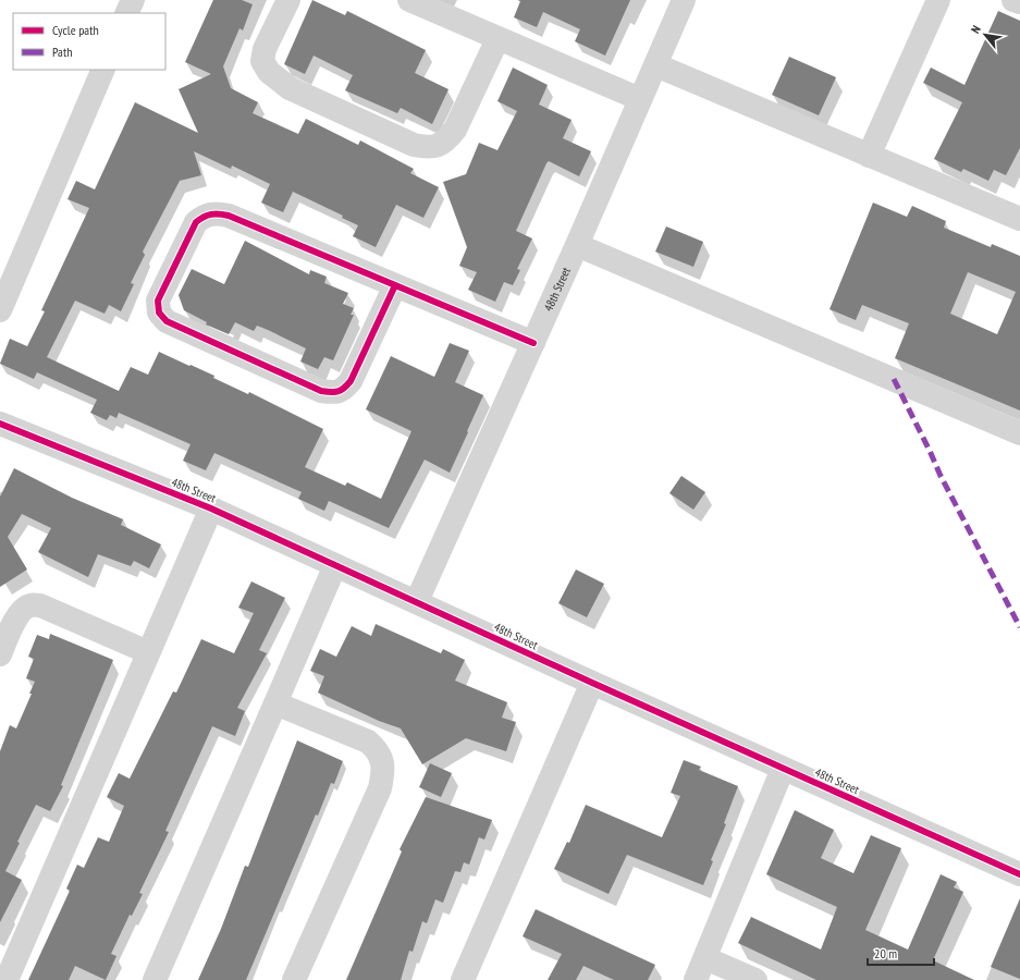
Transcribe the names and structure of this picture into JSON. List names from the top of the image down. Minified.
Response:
{"streets":{"street":["48th Street"]},"legend":["Cycle path","Path"],"scale_bar":"20 m","north":"top left"}
